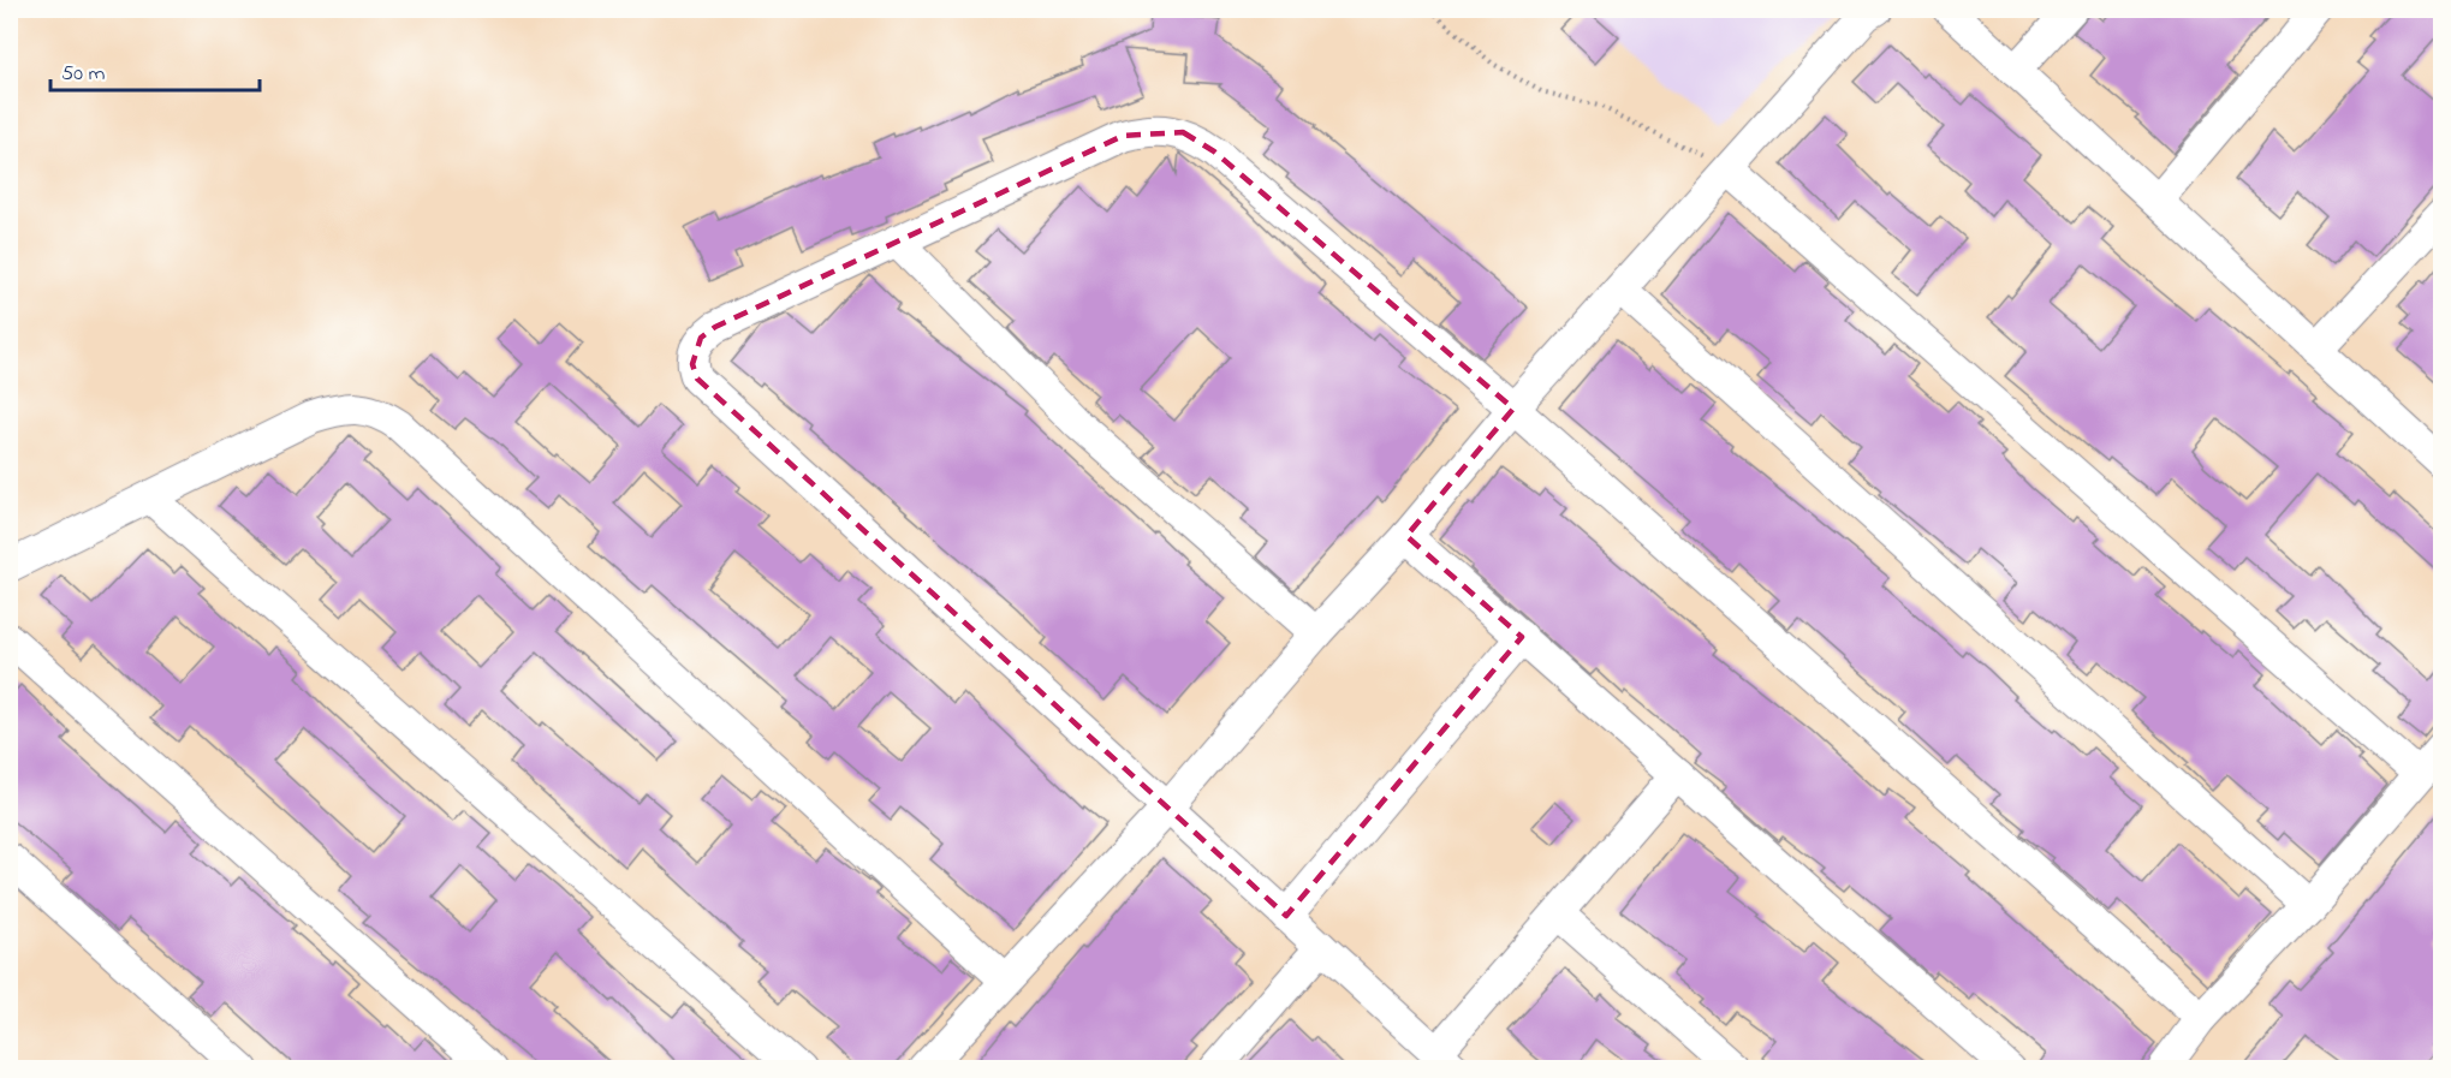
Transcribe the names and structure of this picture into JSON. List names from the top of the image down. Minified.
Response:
{"scale_bar":"50 m"}
